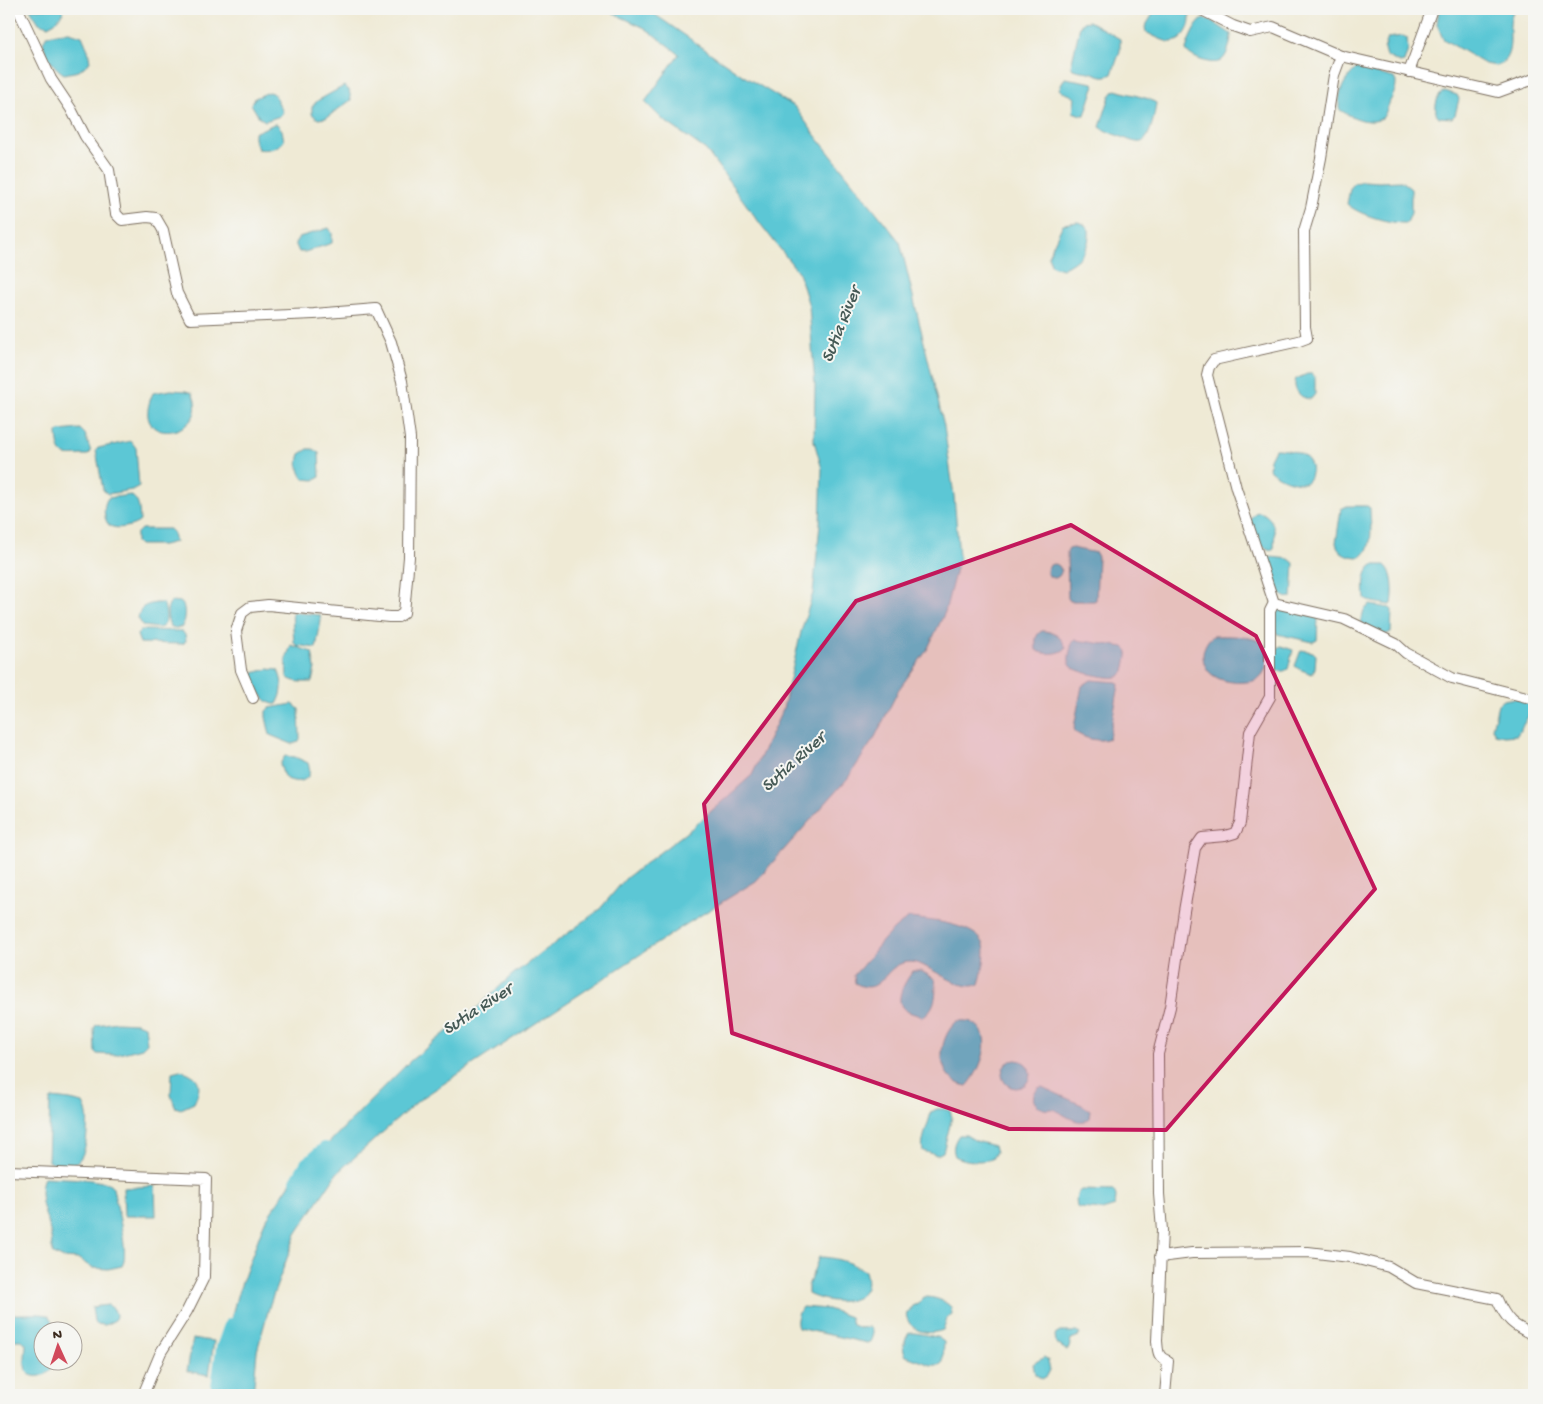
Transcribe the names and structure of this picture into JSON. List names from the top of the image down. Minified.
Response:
{"water":["Sutia River"],"north":"top"}
